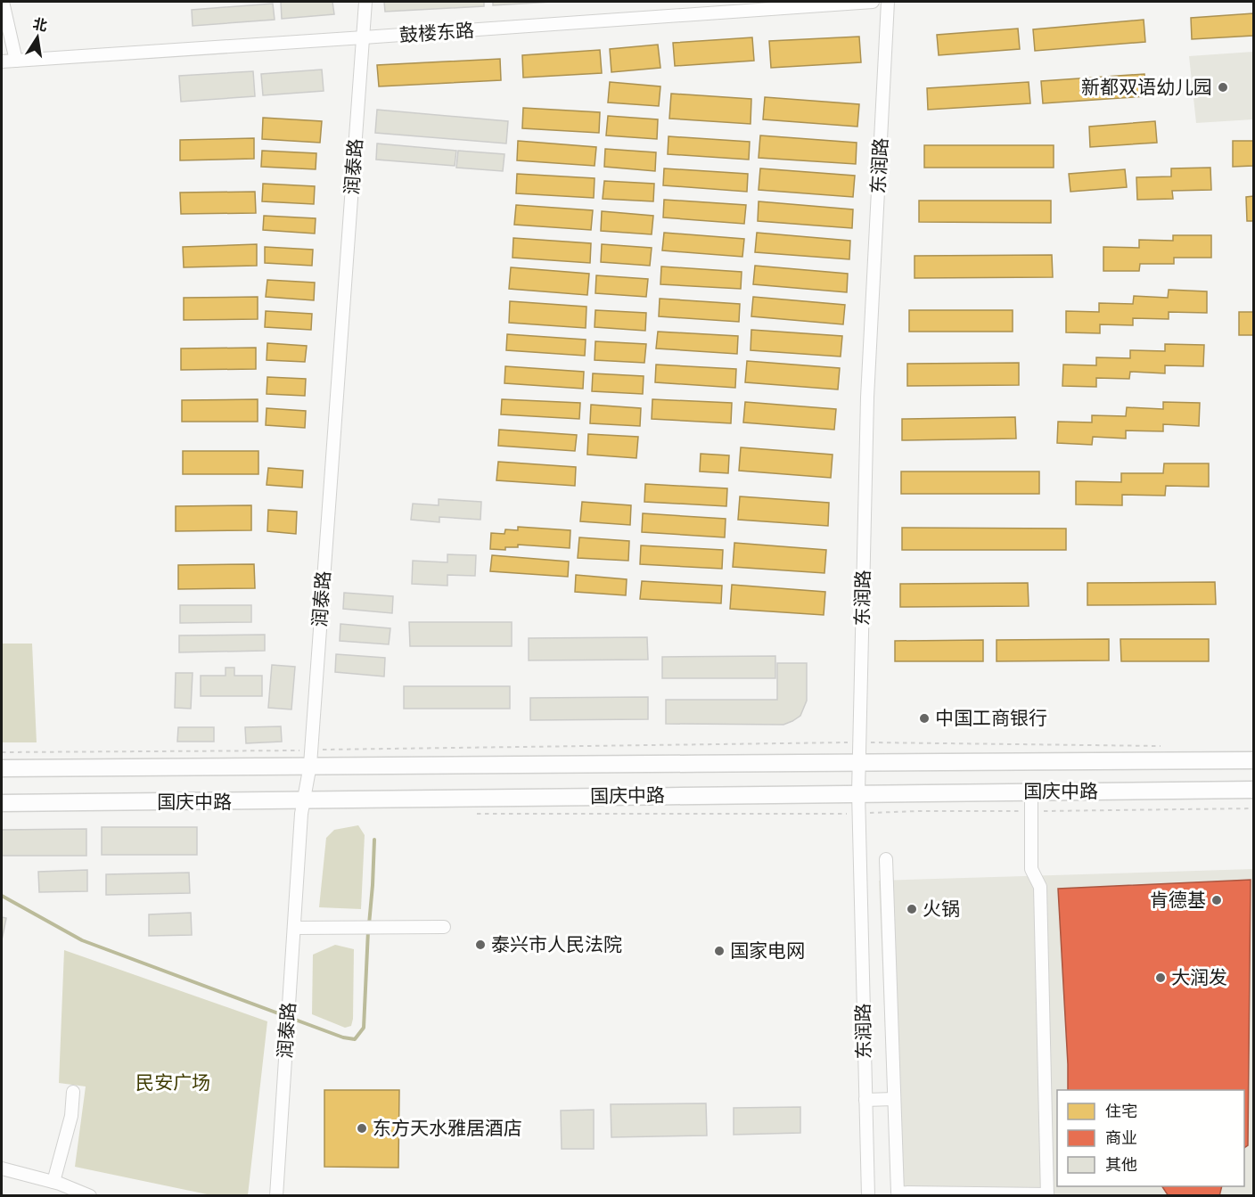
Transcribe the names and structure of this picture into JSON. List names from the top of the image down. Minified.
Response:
{"streets":{"main road":["国庆中路"],"street":["鼓楼东路","东润路","润泰路"]},"crossings":[["鼓楼东路","润泰路"],["东润路","国庆中路"],["润泰路","国庆中路"]],"parks":["民安广场"],"places":["新都双语幼儿园","中国工商银行","肯德基","火锅","泰兴市人民法院","国家电网","大润发","东方天水雅居酒店"],"legend":["住宅","商业","其他"],"north":"top"}
